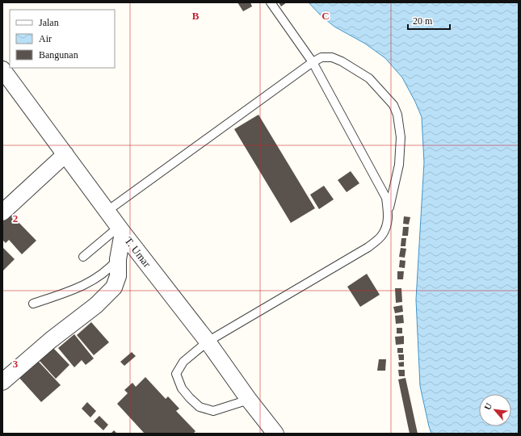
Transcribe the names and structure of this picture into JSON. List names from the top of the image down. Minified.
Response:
{"streets":{"street":["T. Umar"]},"legend":["Jalan","Air","Bangunan"],"scale_bar":"20 m","north":"top left","grid":{"columns":["B","C"],"rows":["2","3"]}}
